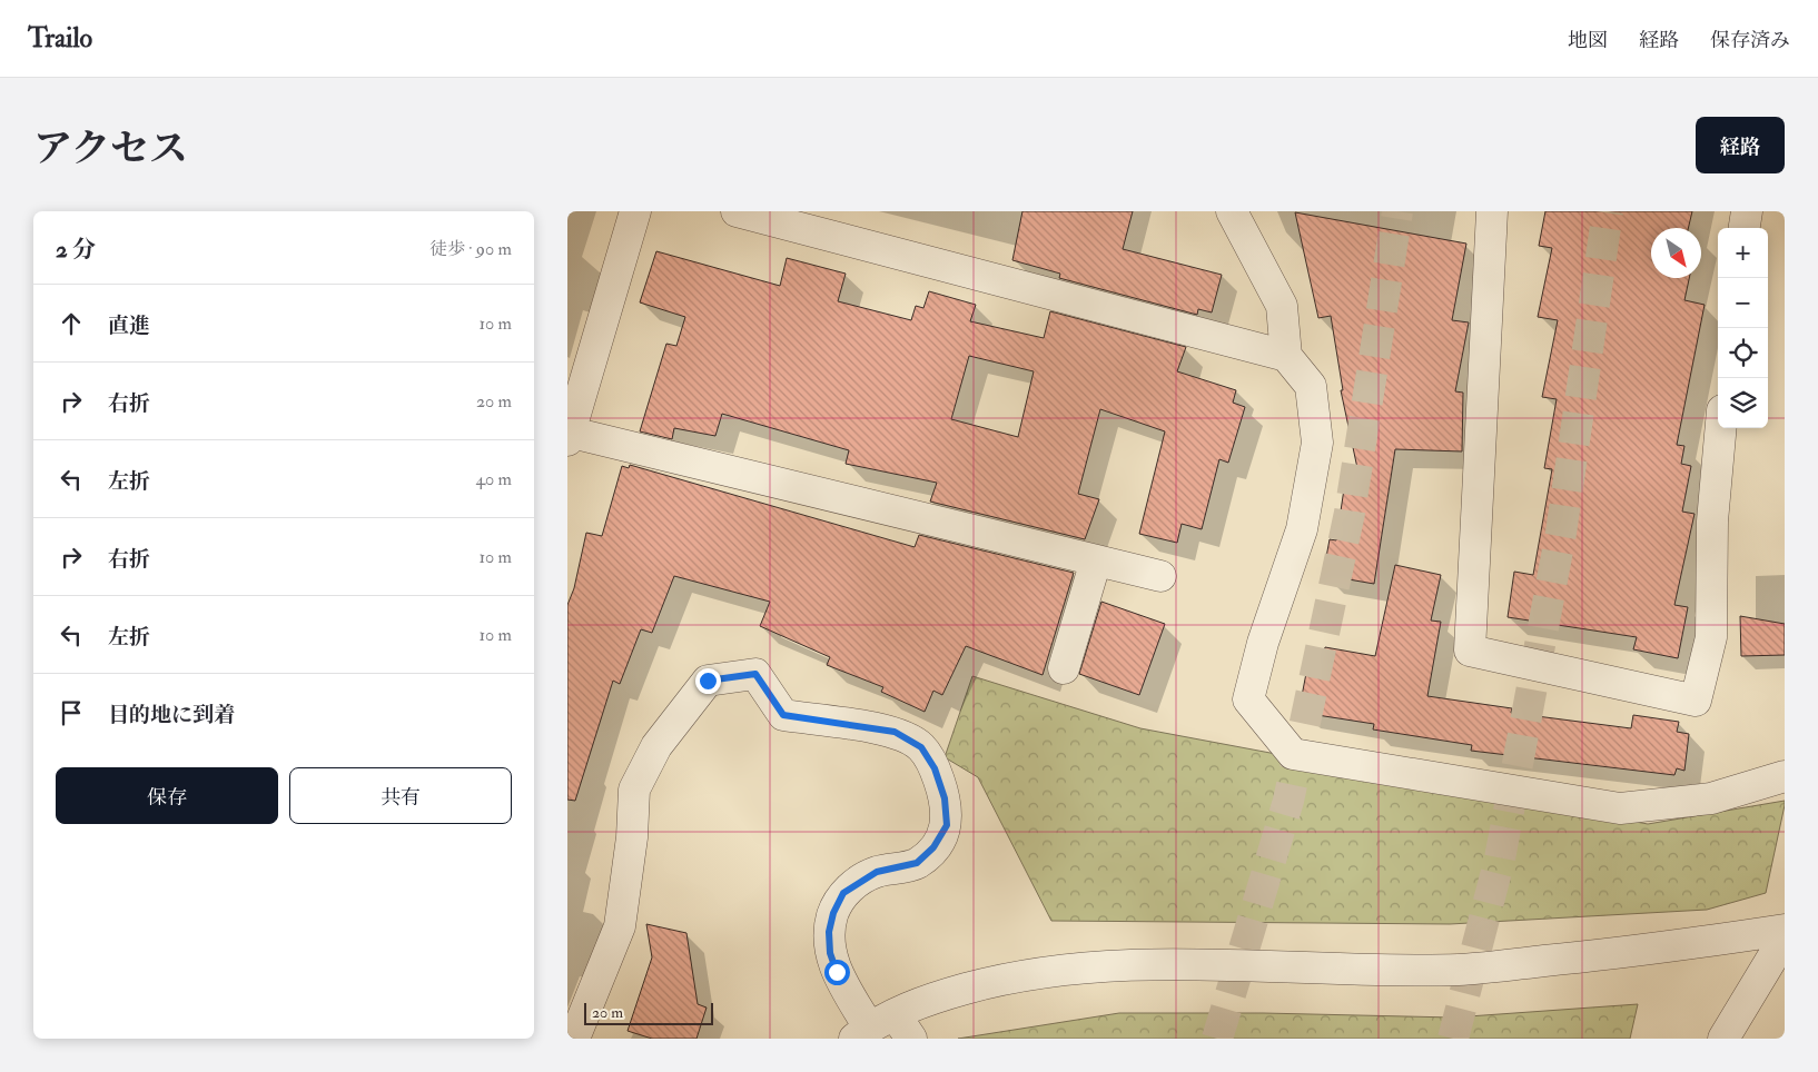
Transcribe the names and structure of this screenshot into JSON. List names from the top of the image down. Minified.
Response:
{"scale_bar":"20 m","north":"bottom right","page":{"header":"Trailo","nav":["地図","経路","保存済み"],"title":"アクセス","buttons":["経路",["保存","共有"]],"heading":["2 分","徒歩 · 90 m"],"map_buttons":["+","−"],"list":[["直進","10 m"],["右折","20 m"],["左折","40 m"],["右折","10 m"],["左折","10 m"],"目的地に到着"],"scale":"20 m"}}
